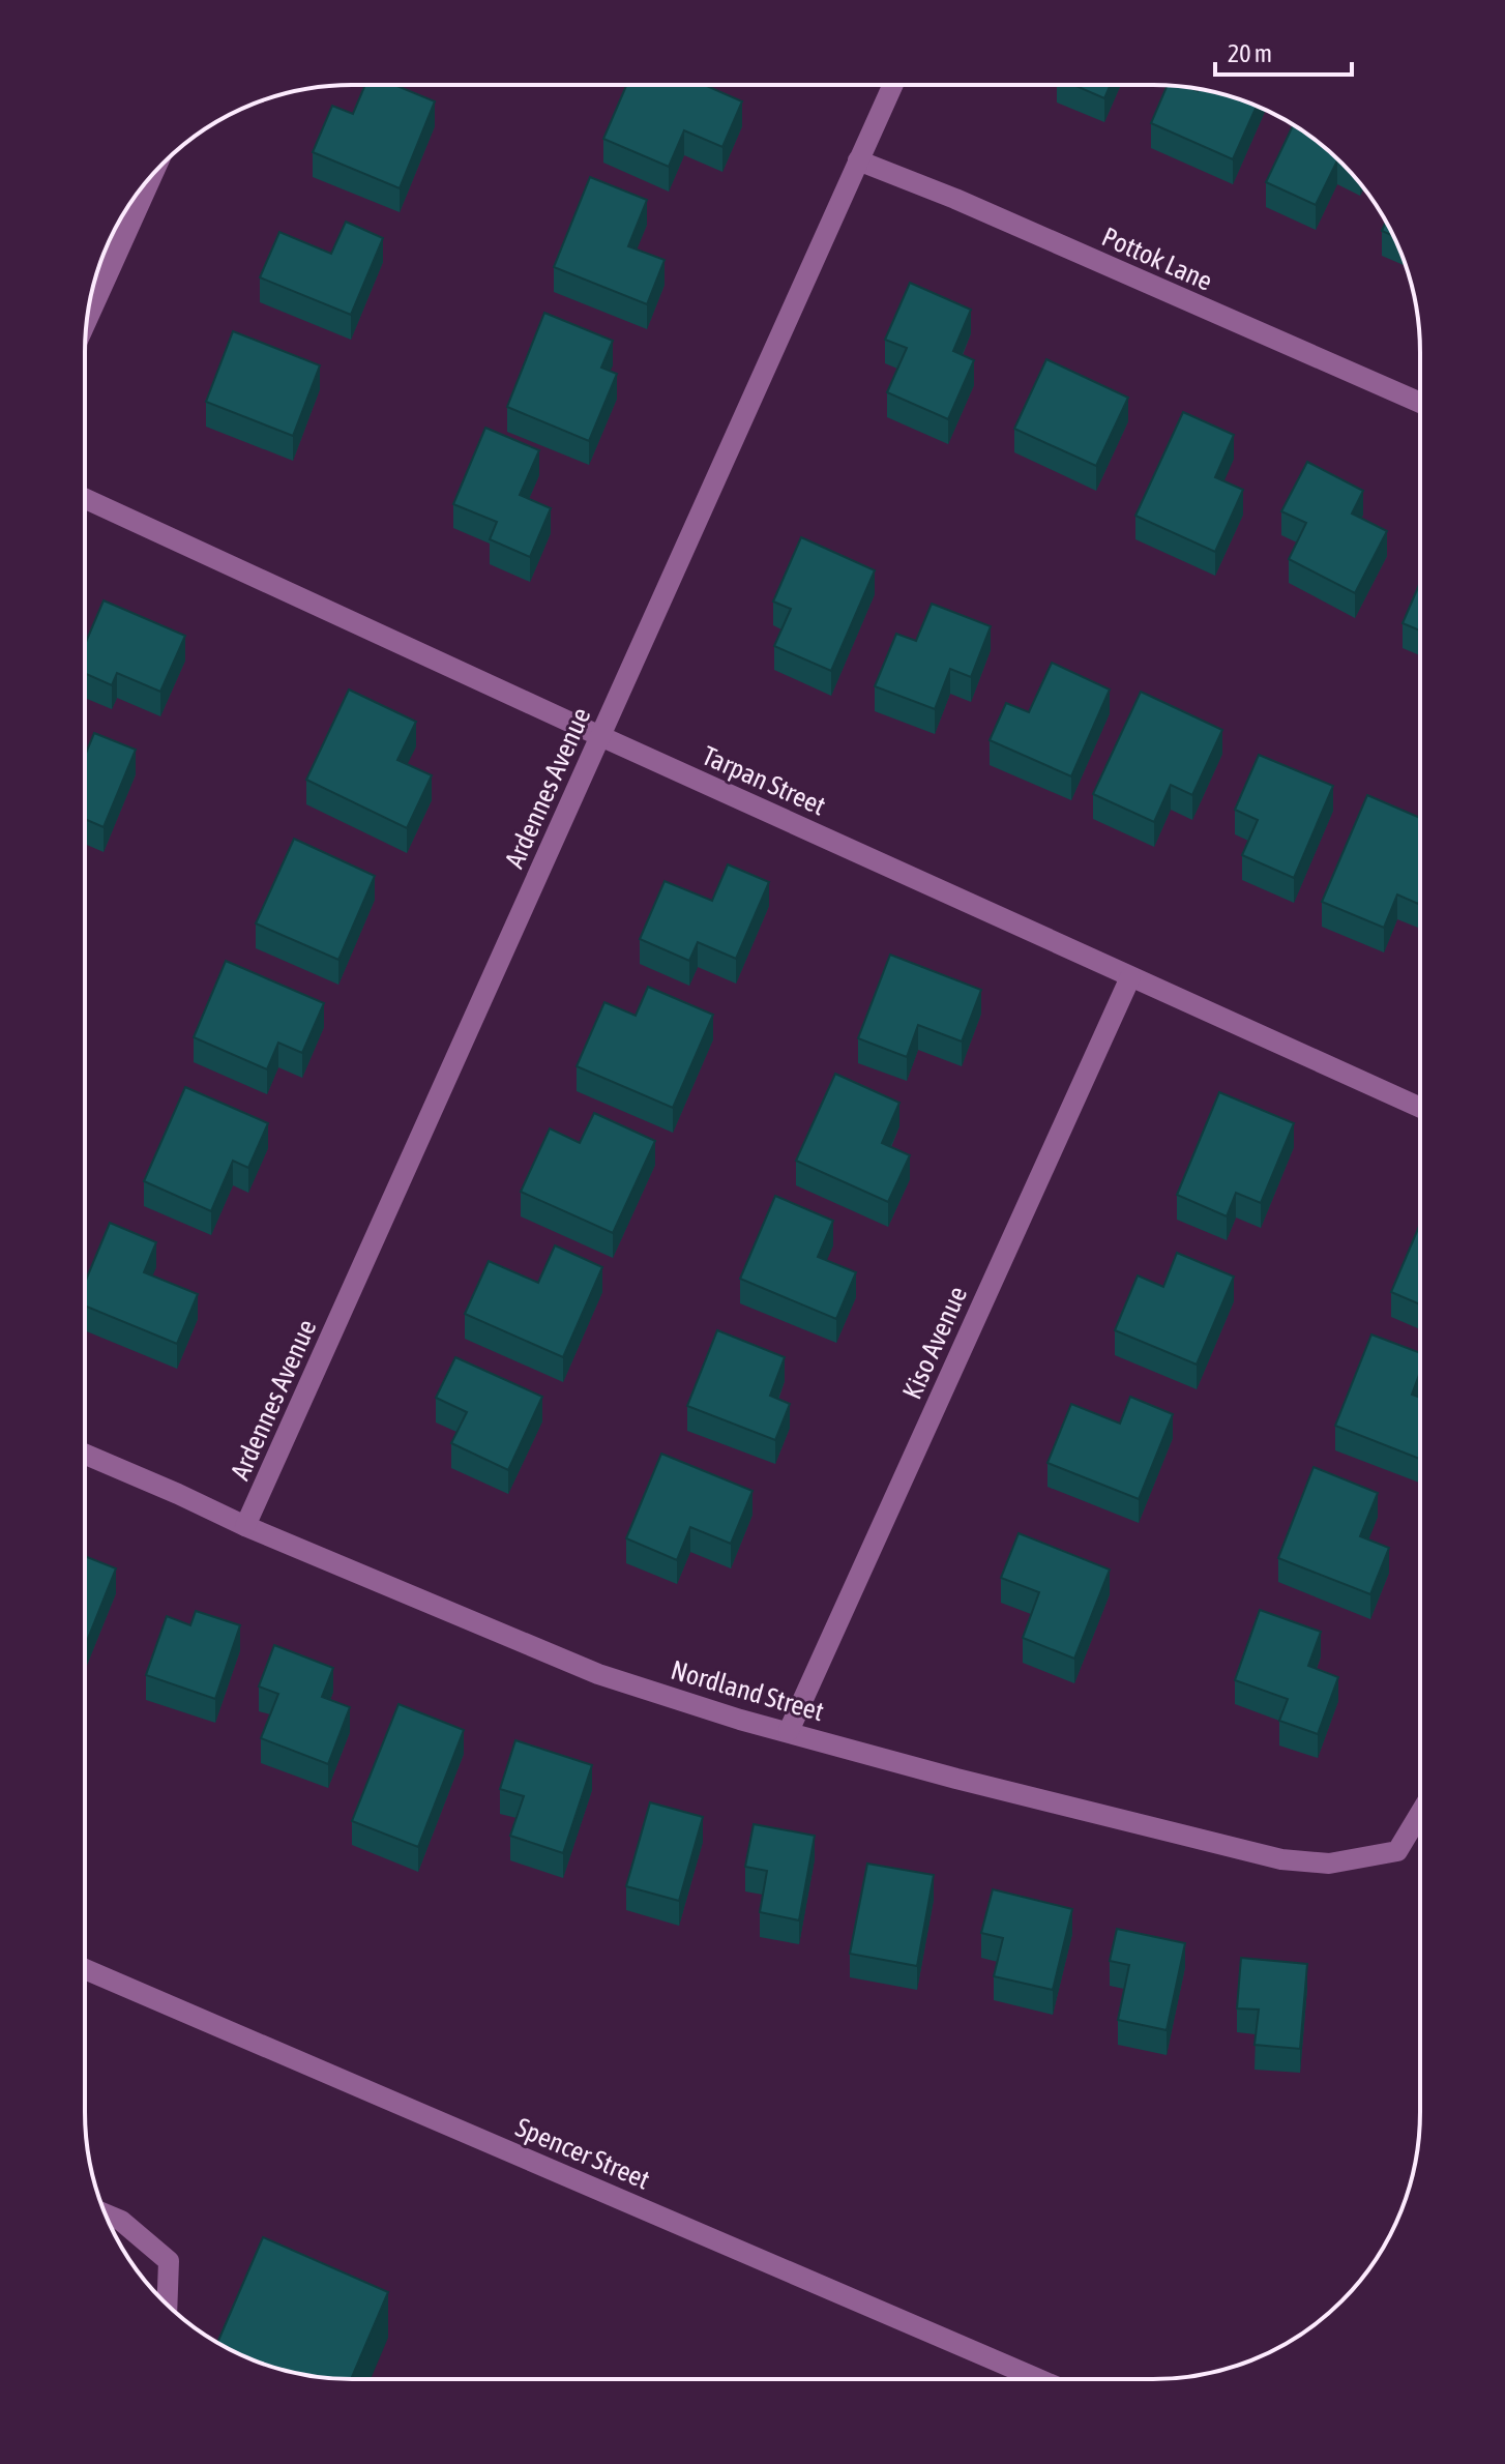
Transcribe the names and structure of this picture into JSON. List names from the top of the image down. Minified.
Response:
{"streets":{"street":["Pottok Lane","Tarpan Street","Ardennes Avenue","Kiso Avenue","Nordland Street","Spencer Street"]},"crossings":[["Pottok Lane","Ardennes Avenue"],["Tarpan Street","Ardennes Avenue"],["Tarpan Street","Kiso Avenue"],["Ardennes Avenue","Nordland Street"],["Kiso Avenue","Nordland Street"]],"scale_bar":"20 m"}
